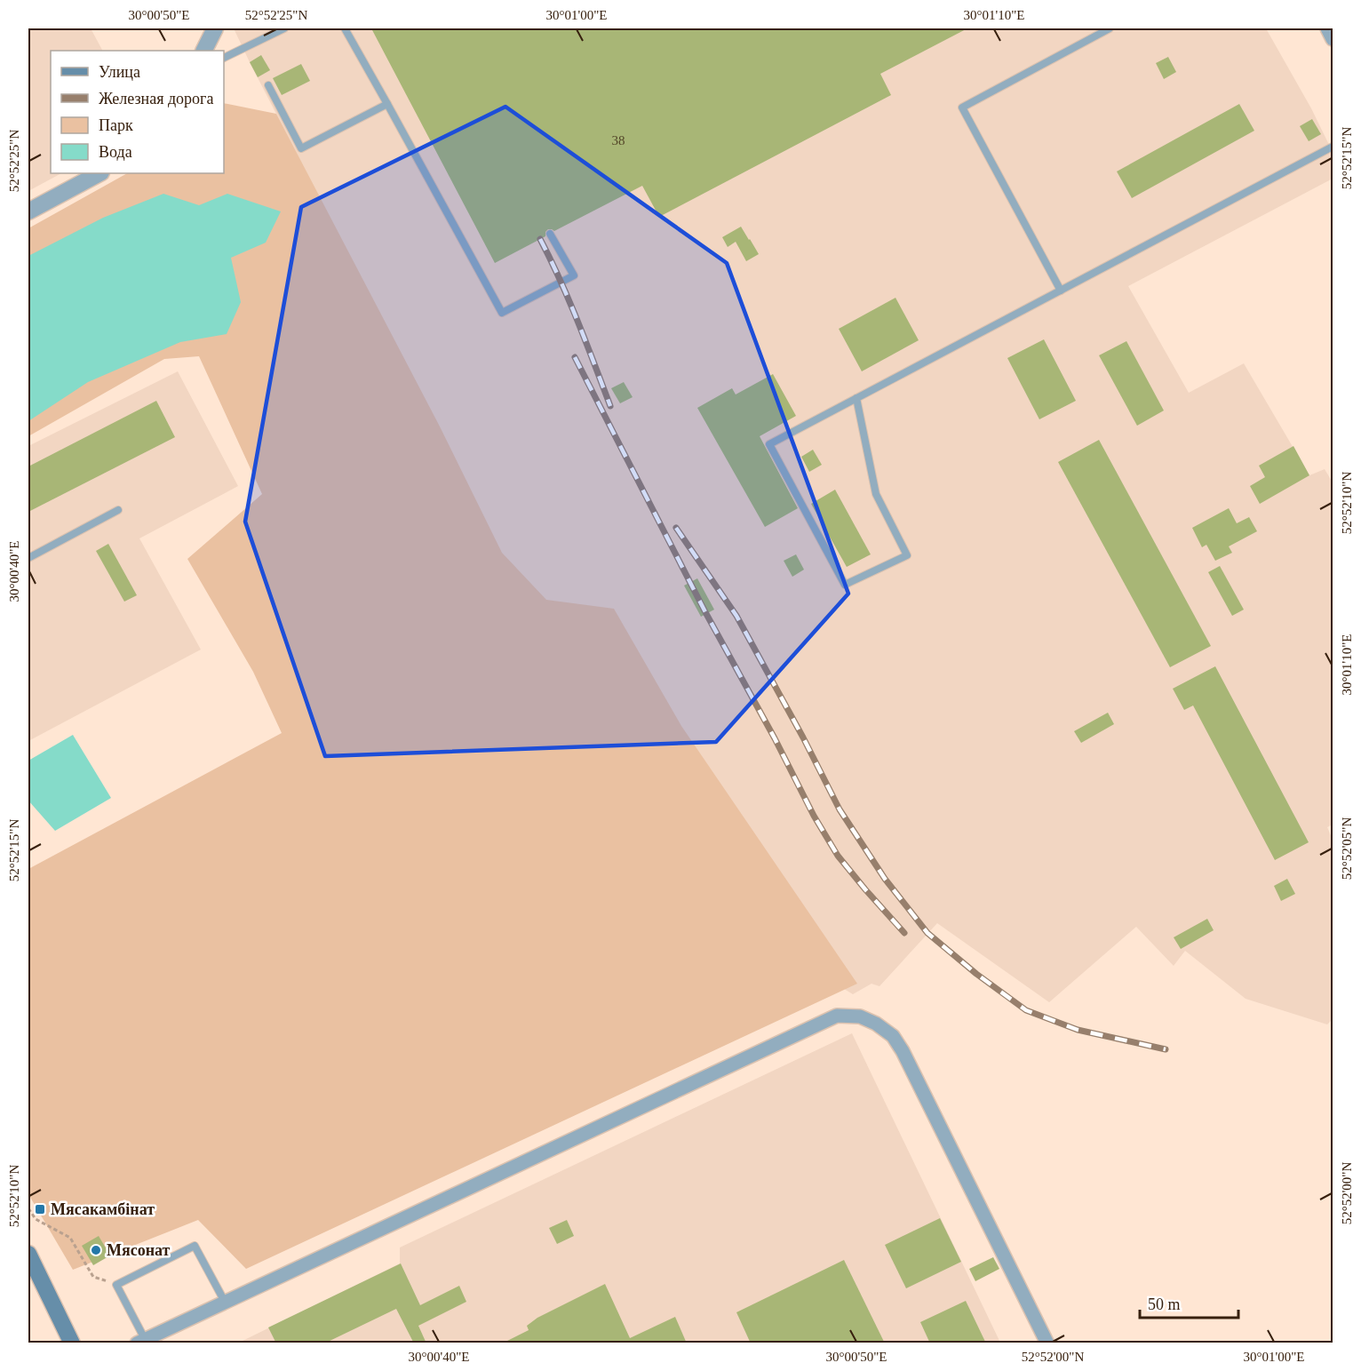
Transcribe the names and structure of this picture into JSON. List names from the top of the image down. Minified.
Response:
{"places":{"transit":["Мясакамбінат"],"other":["Мясонат"]},"house_numbers":["38"],"legend":["Улица","Железная дорога","Парк","Вода"],"scale_bar":"50 m","coordinates":["30°00'50\"E","52°52'25\"N","30°01'00\"E","30°01'10\"E","52°52'15\"N","52°52'10\"N","30°00'40\"E","52°52'05\"N","52°52'00\"N"]}
